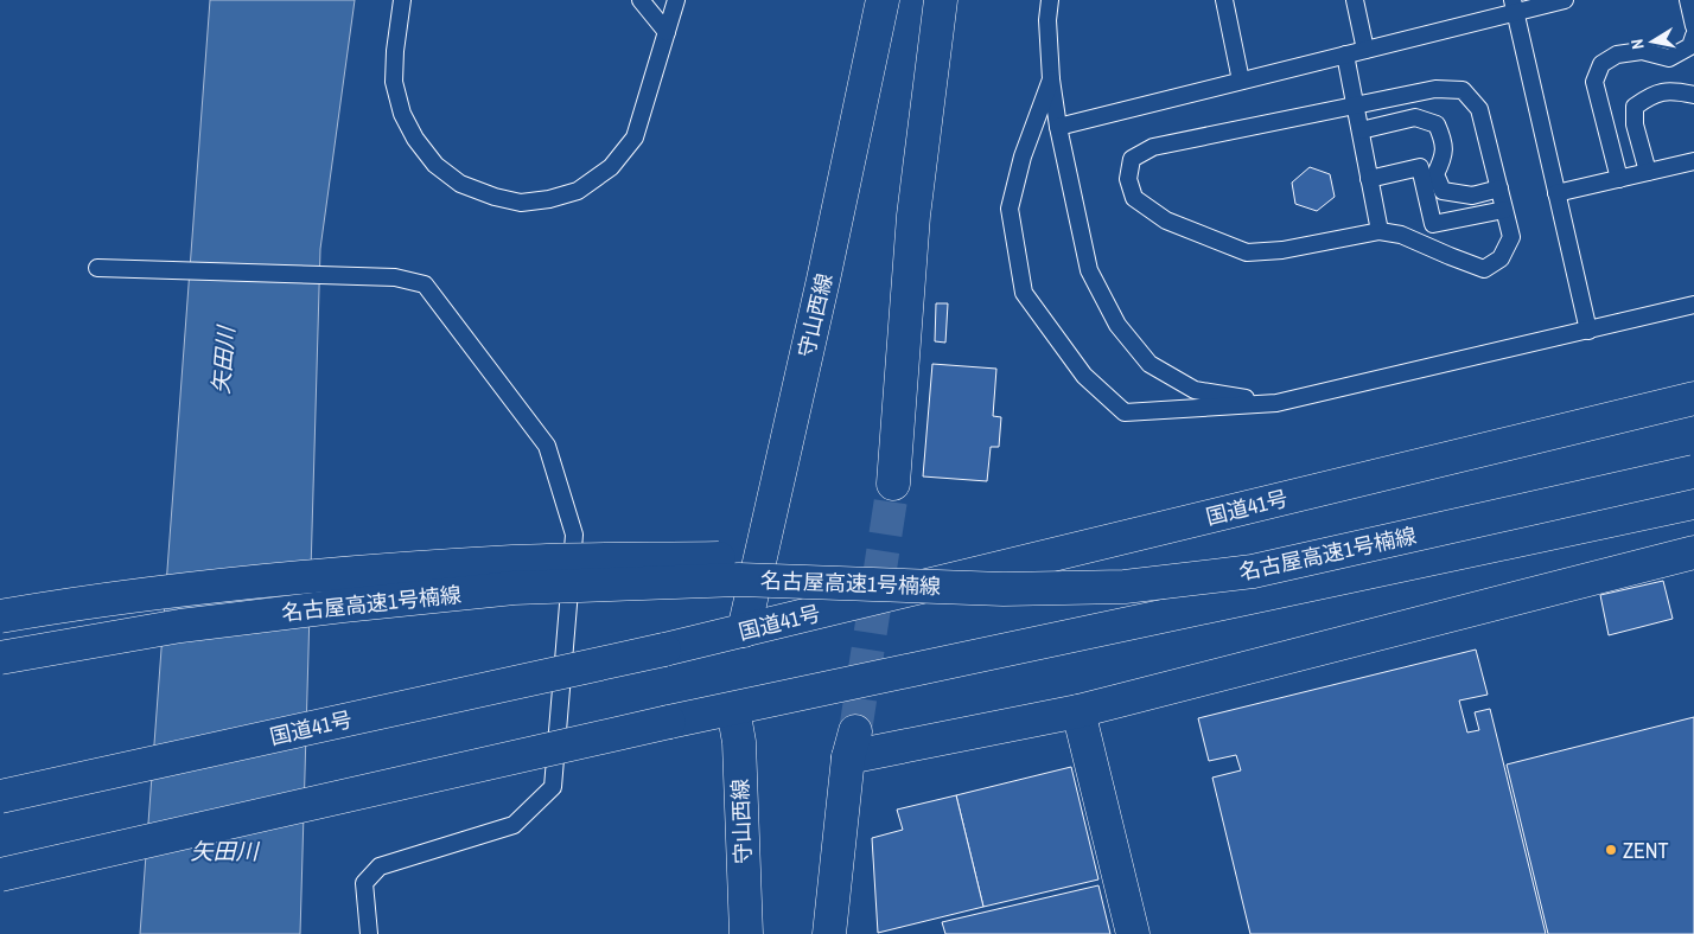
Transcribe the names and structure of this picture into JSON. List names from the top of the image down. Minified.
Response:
{"streets":{"main road":["守山西線","国道41号","名古屋高速1号楠線"]},"crossings":[["守山西線","国道41号"]],"water":["矢田川"],"places":["ZENT"],"north":"left"}
